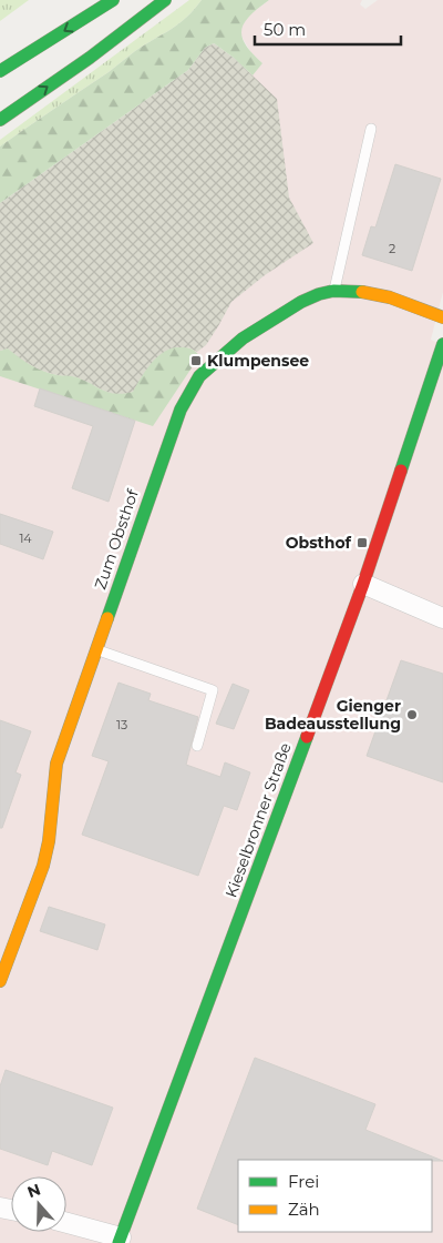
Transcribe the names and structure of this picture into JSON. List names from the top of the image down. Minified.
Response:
{"streets":{"main road":["Zum Obsthof","Kieselbronner Straße"]},"places":{"transit":["Klumpensee","Obsthof"],"other":["Gienger Badeausstellung"]},"house_numbers":["2","14","13"],"legend":["Frei","Zäh"],"scale_bar":"50 m","north":"top"}
